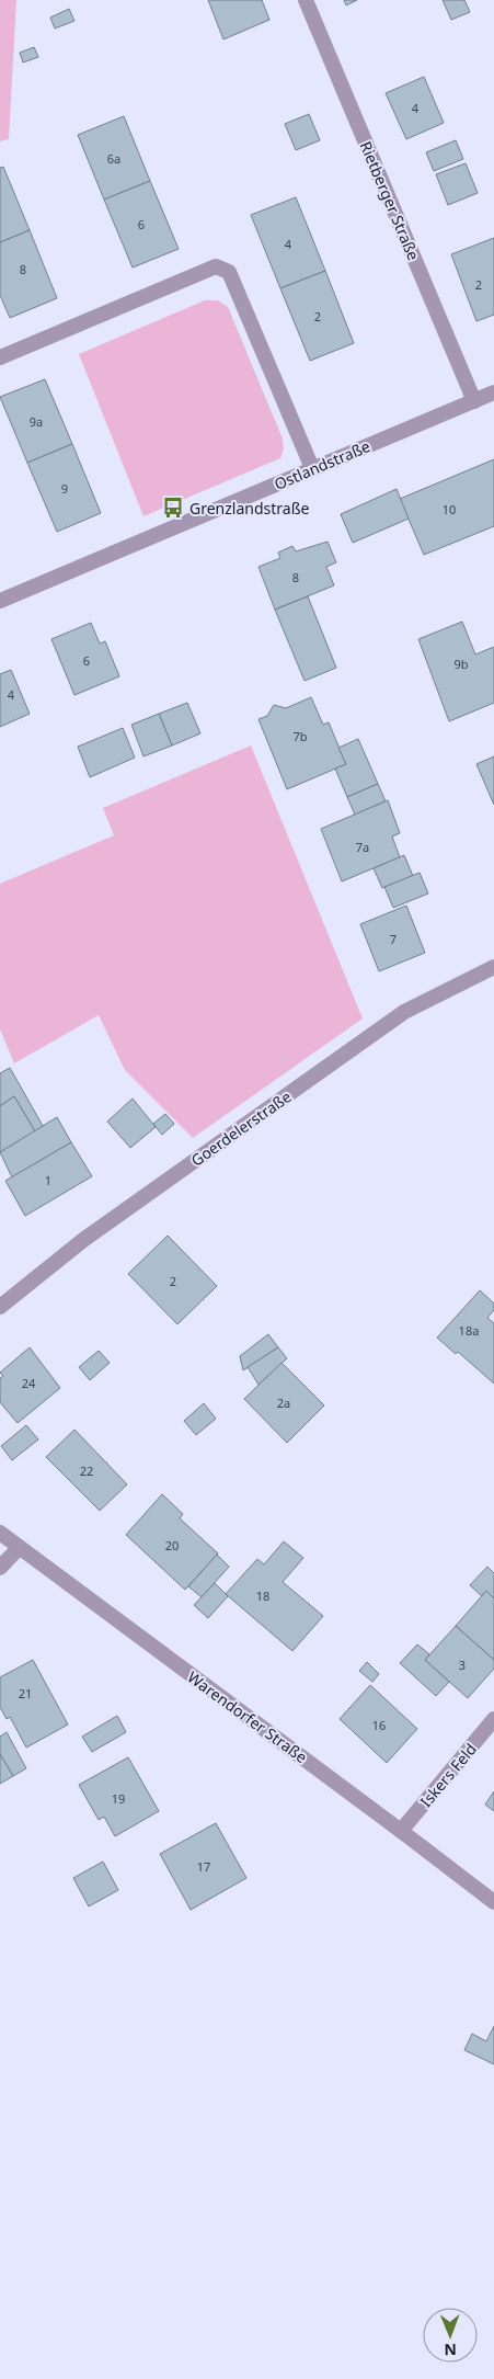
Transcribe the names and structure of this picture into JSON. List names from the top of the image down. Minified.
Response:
{"streets":{"street":["Rietberger Straße","Ostlandstraße","Goerdelerstraße","Warendorfer Straße","Iskers Feld"]},"crossings":[["Rietberger Straße","Ostlandstraße"],["Warendorfer Straße","Iskers Feld"]],"places":{"bus stop":["Grenzlandstraße"]},"house_numbers":["4","6a","6","4","8","2","2","9a","9","10","8","6","9b","4","7b","7a","7","1","2","18a","24","2a","22","20","18","3","21","16","19","17"],"north":"bottom"}
